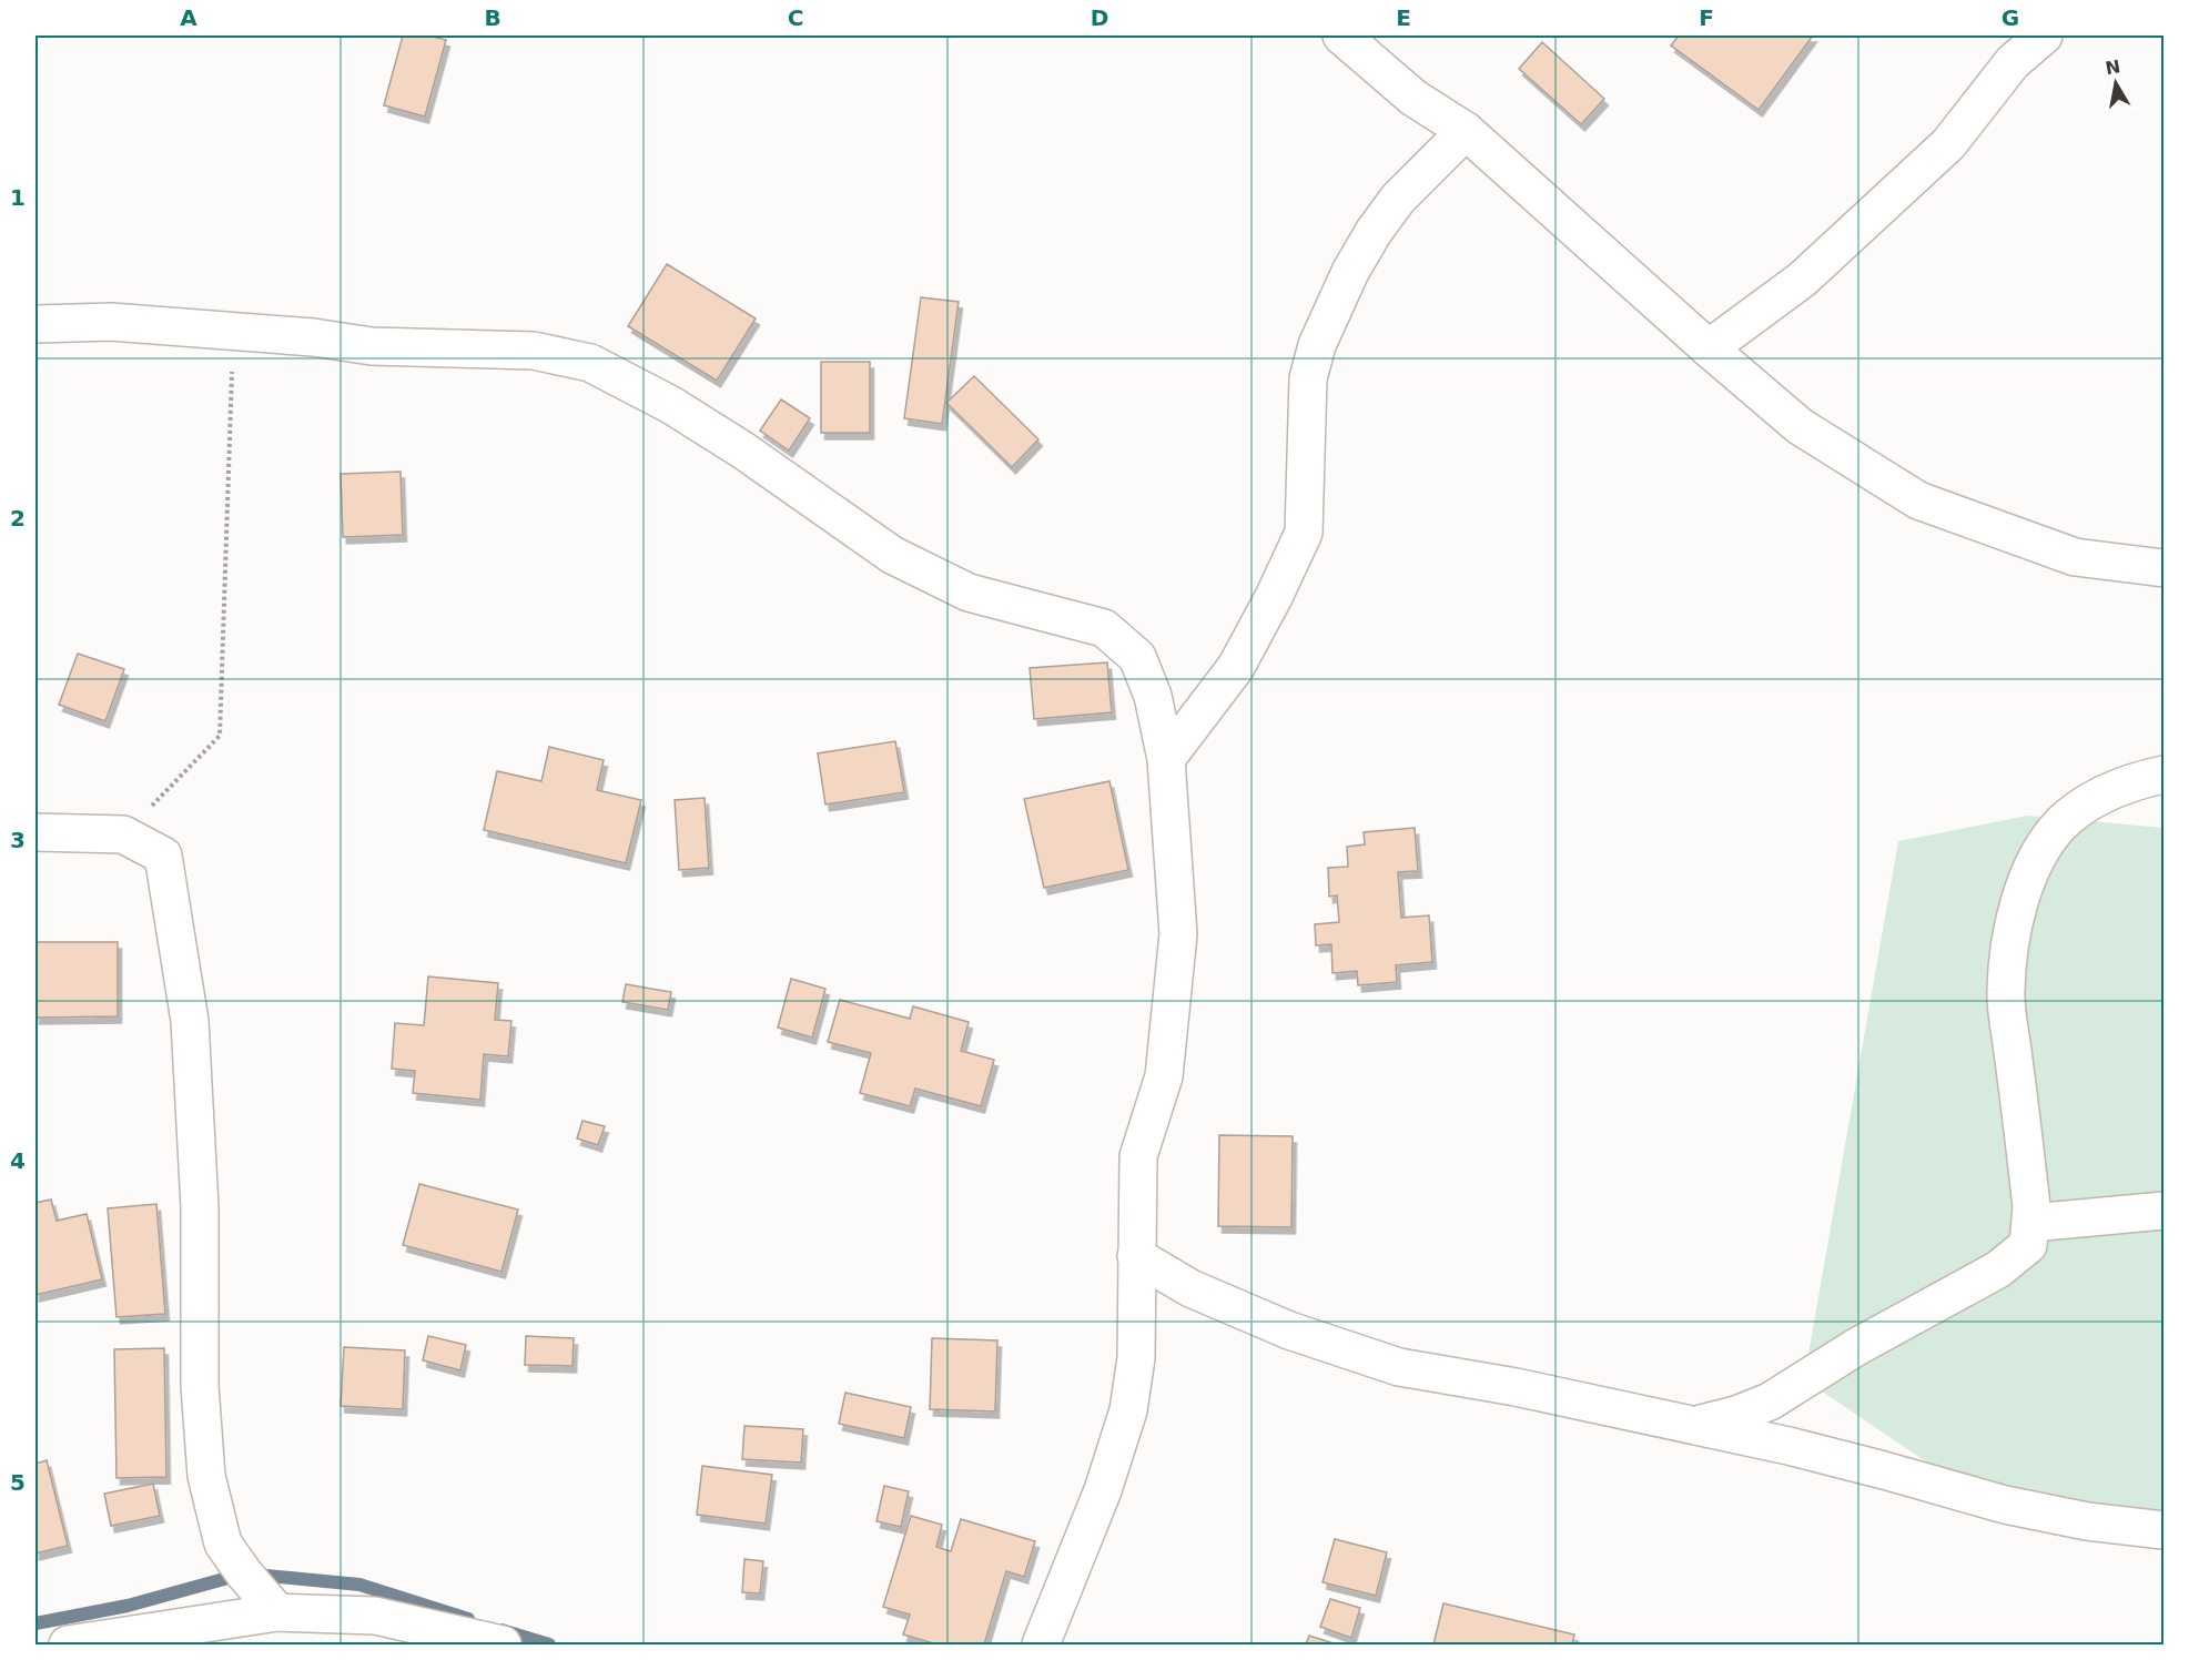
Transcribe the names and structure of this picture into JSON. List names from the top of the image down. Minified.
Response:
{"north":"top","grid":{"columns":["A","B","C","D","E","F","G"],"rows":["1","2","3","4","5"]}}
